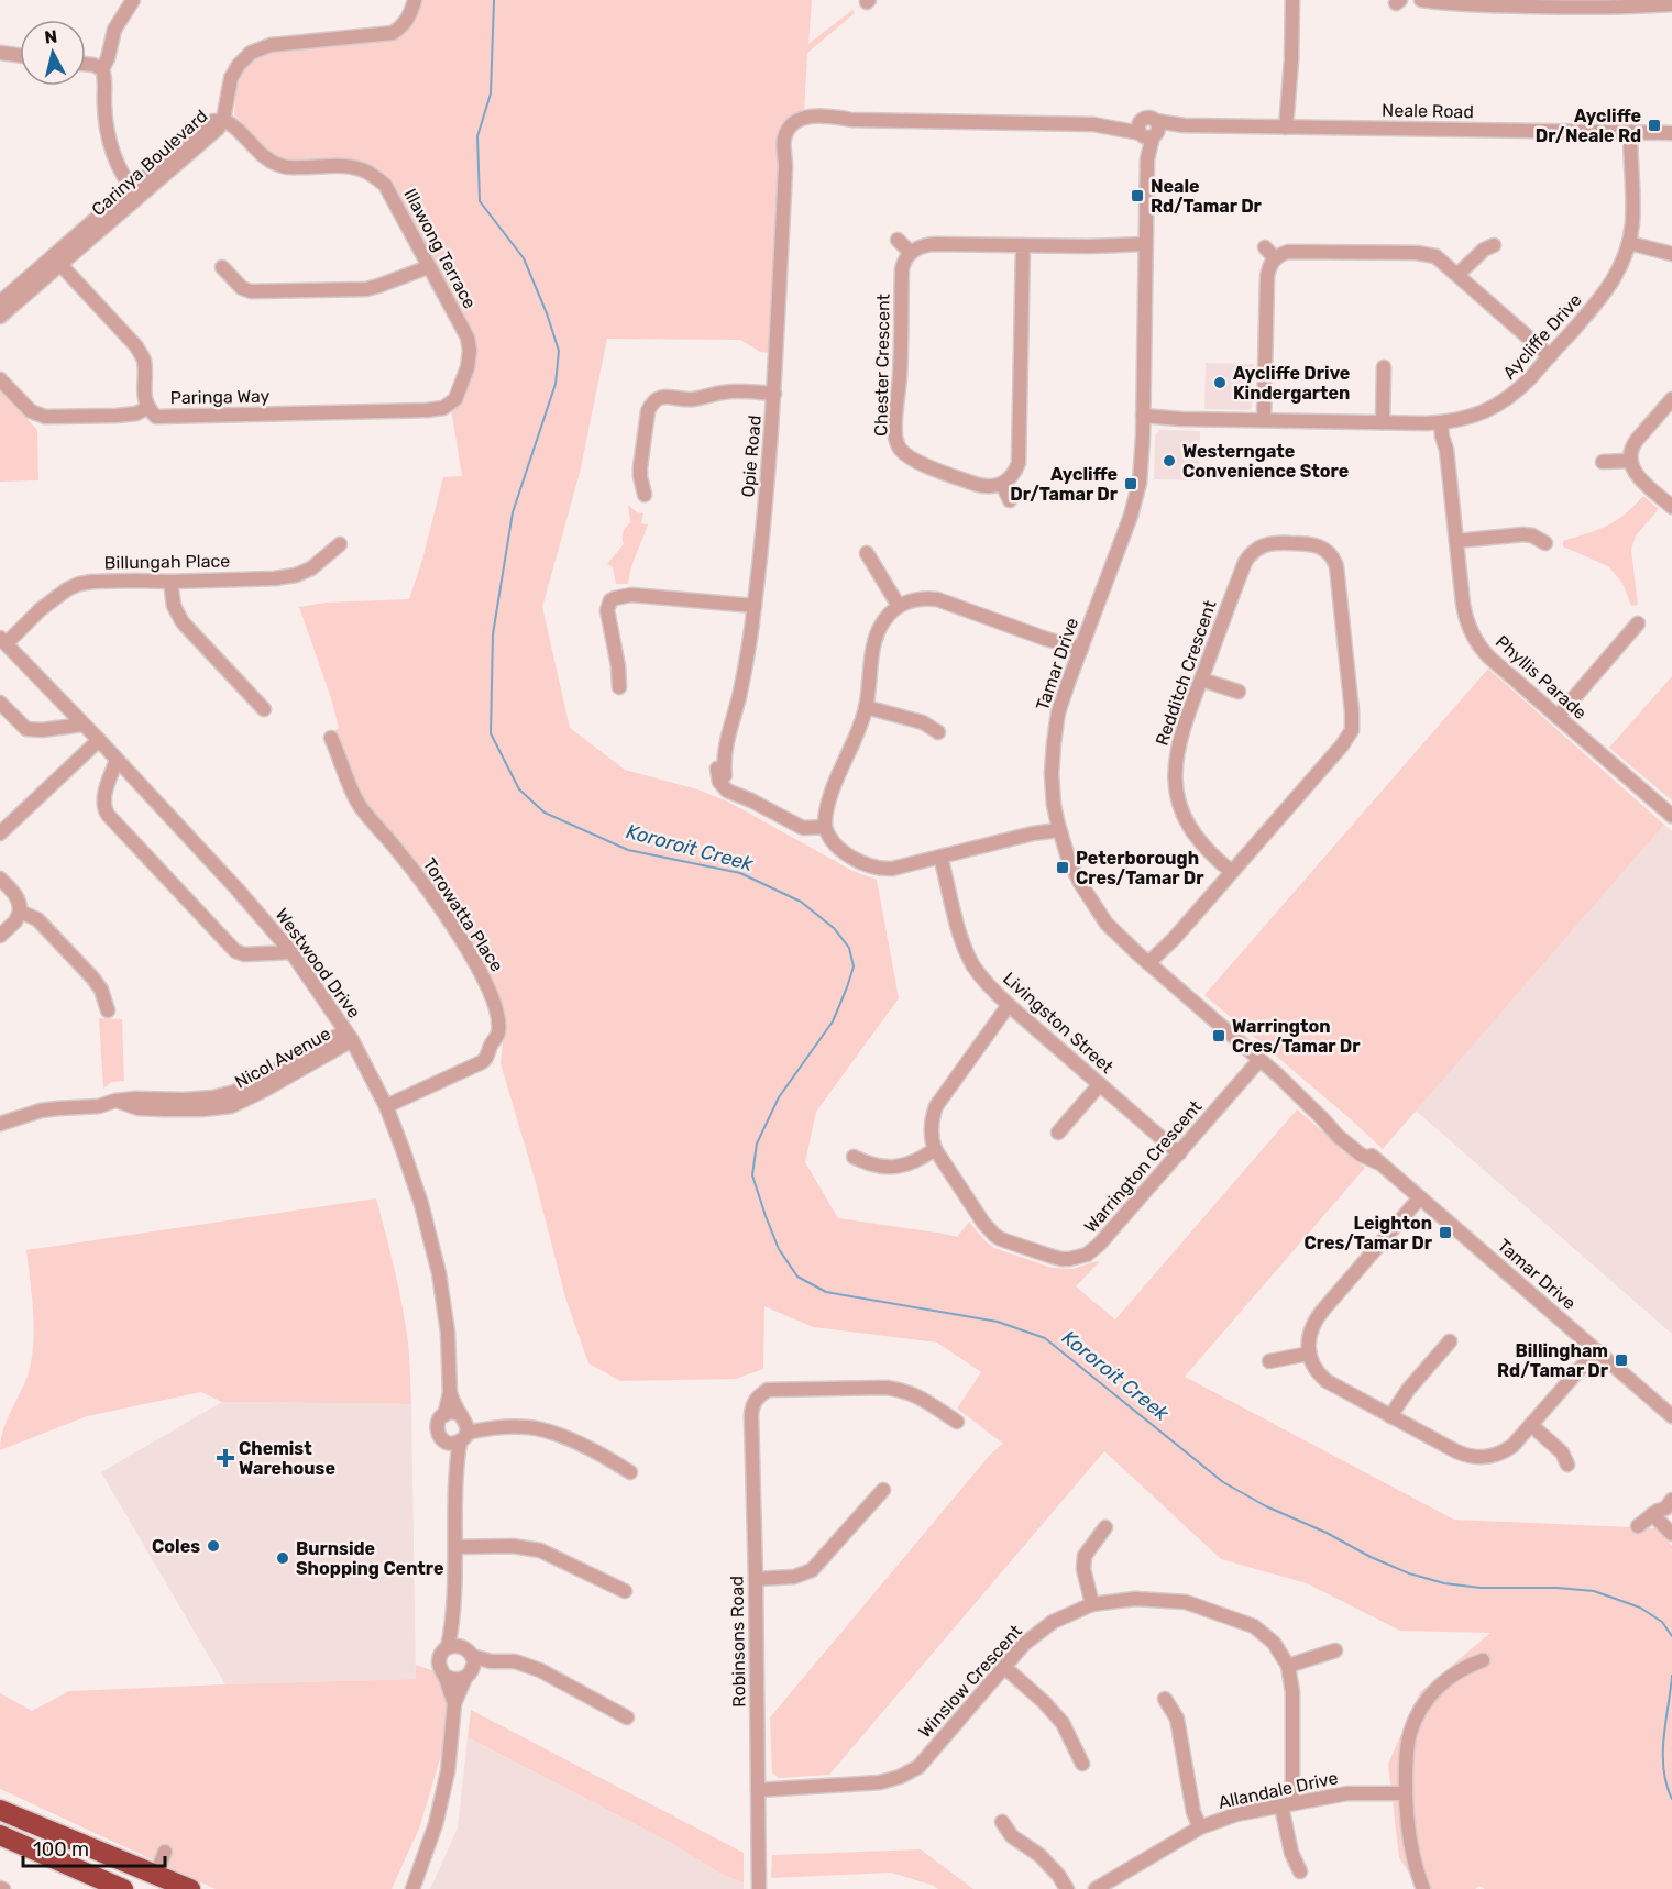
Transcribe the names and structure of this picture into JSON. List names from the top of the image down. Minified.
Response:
{"streets":{"street":["Neale Road","Carinya Boulevard","Illawong Terrace","Aycliffe Drive","Chester Crescent","Paringa Way","Opie Road","Billungah Place","Tamar Drive","Redditch Crescent","Phyllis Parade","Torowatta Place","Westwood Drive","Livingston Street","Nicol Avenue","Warrington Crescent","Robinsons Road","Winslow Crescent","Allandale Drive"]},"crossings":[["Neale Road","Aycliffe Drive"],["Neale Road","Opie Road"],["Neale Road","Tamar Drive"],["Carinya Boulevard","Illawong Terrace"],["Carinya Boulevard","Paringa Way"],["Illawong Terrace","Paringa Way"],["Aycliffe Drive","Tamar Drive"],["Aycliffe Drive","Phyllis Parade"],["Billungah Place","Westwood Drive"],["Tamar Drive","Warrington Crescent"],["Torowatta Place","Westwood Drive"],["Westwood Drive","Nicol Avenue"],["Livingston Street","Warrington Crescent"],["Robinsons Road","Winslow Crescent"],["Winslow Crescent","Allandale Drive"]],"water":["Kororoit Creek"],"places":{"transit":["Aycliffe Dr/Neale Rd","Neale Rd/Tamar Dr","Aycliffe Dr/Tamar Dr","Peterborough Cres/Tamar Dr","Warrington Cres/Tamar Dr","Leighton Cres/Tamar Dr","Billingham Rd/Tamar Dr"],"other":["Aycliffe Drive Kindergarten","Westerngate Convenience Store","Coles","Burnside Shopping Centre"],"health":["Chemist Warehouse"]},"scale_bar":"100 m","north":"top"}
